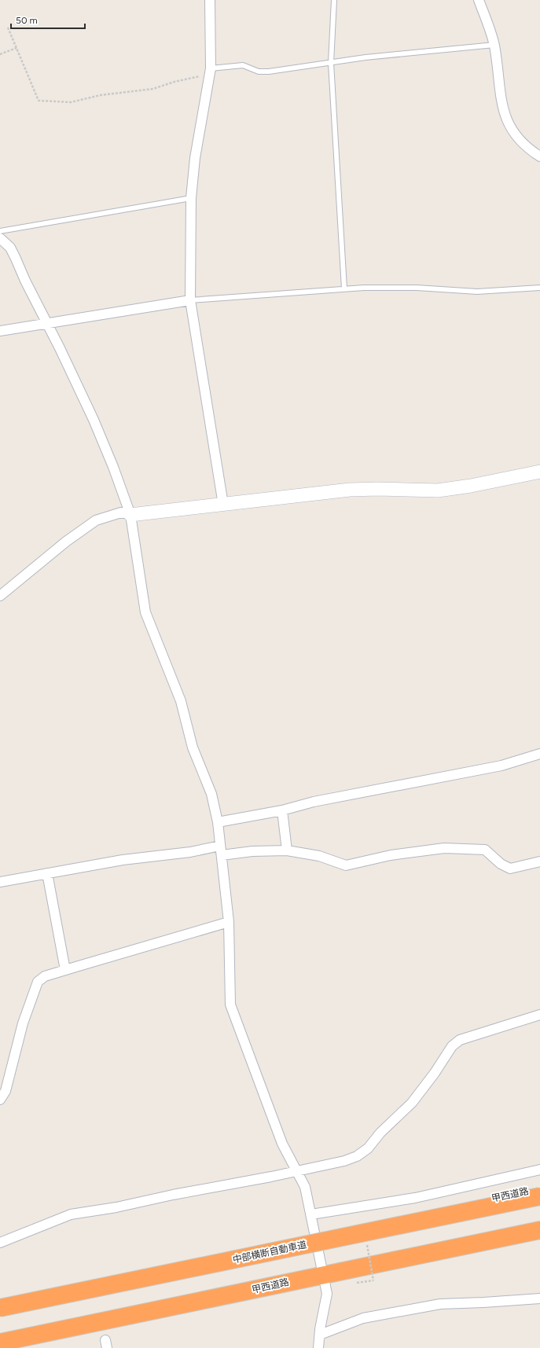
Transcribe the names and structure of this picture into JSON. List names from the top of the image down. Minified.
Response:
{"streets":{"highway":["甲西道路","中部横断自動車道"]},"scale_bar":"50 m"}
